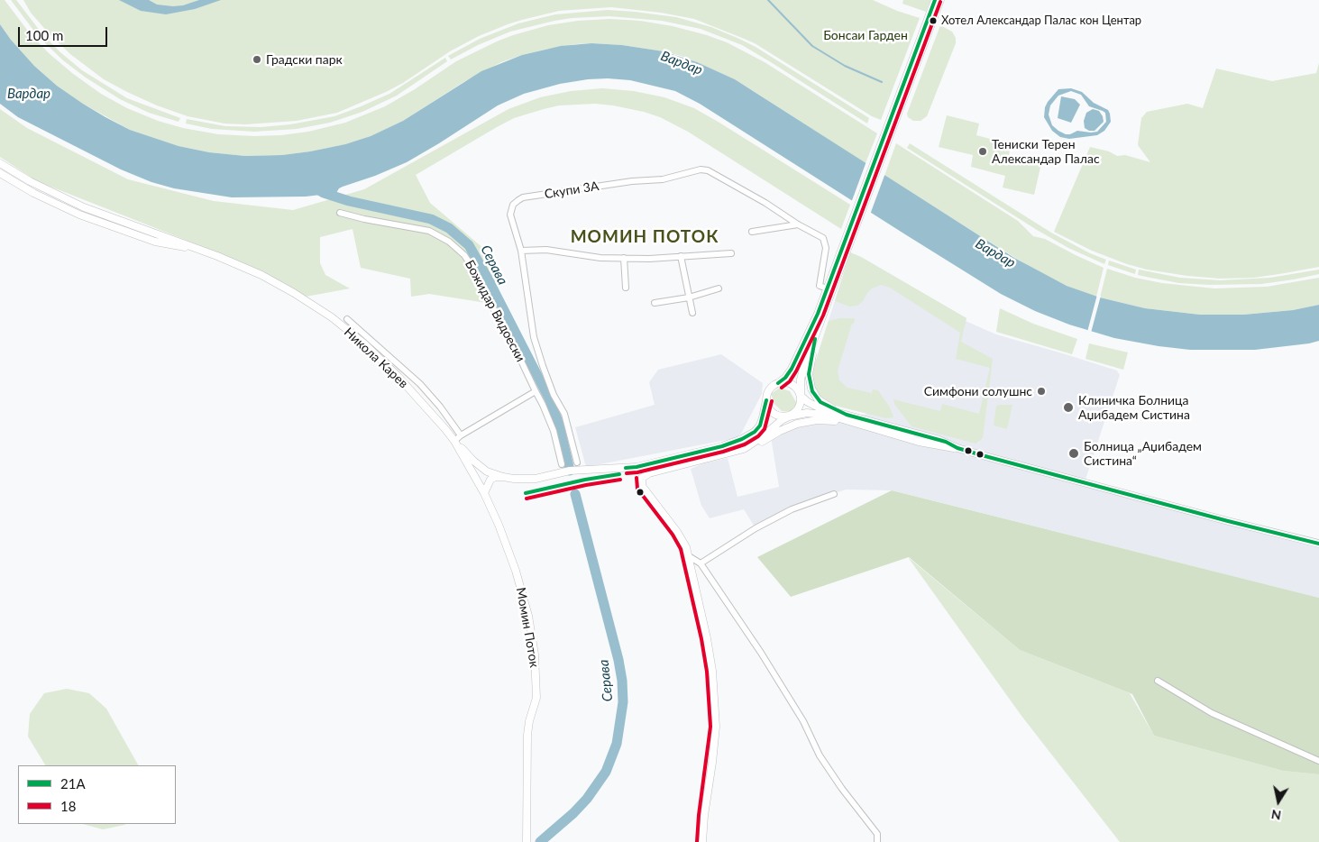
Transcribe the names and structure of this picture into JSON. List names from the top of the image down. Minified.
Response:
{"streets":{"street":["Скупи 3А","Божидар Видоески","Никола Карев","Момин Поток"]},"crossings":[["Никола Карев","Момин Поток"]],"districts":["МОМИН ПОТОК"],"water":["Вардар","Серава"],"parks":["Бонсаи Гарден"],"places":["Хотел Александар Палас кон Центар","Градски парк","Тениски Терен Александар Палас","Симфони солушнс","Клиничка Болница Аџибадем Систина","Болница „Аџибадем Систина“"],"lines":["transit line 21A","transit line 18"],"legend":["21A","18"],"scale_bar":"100 m","north":"bottom"}
